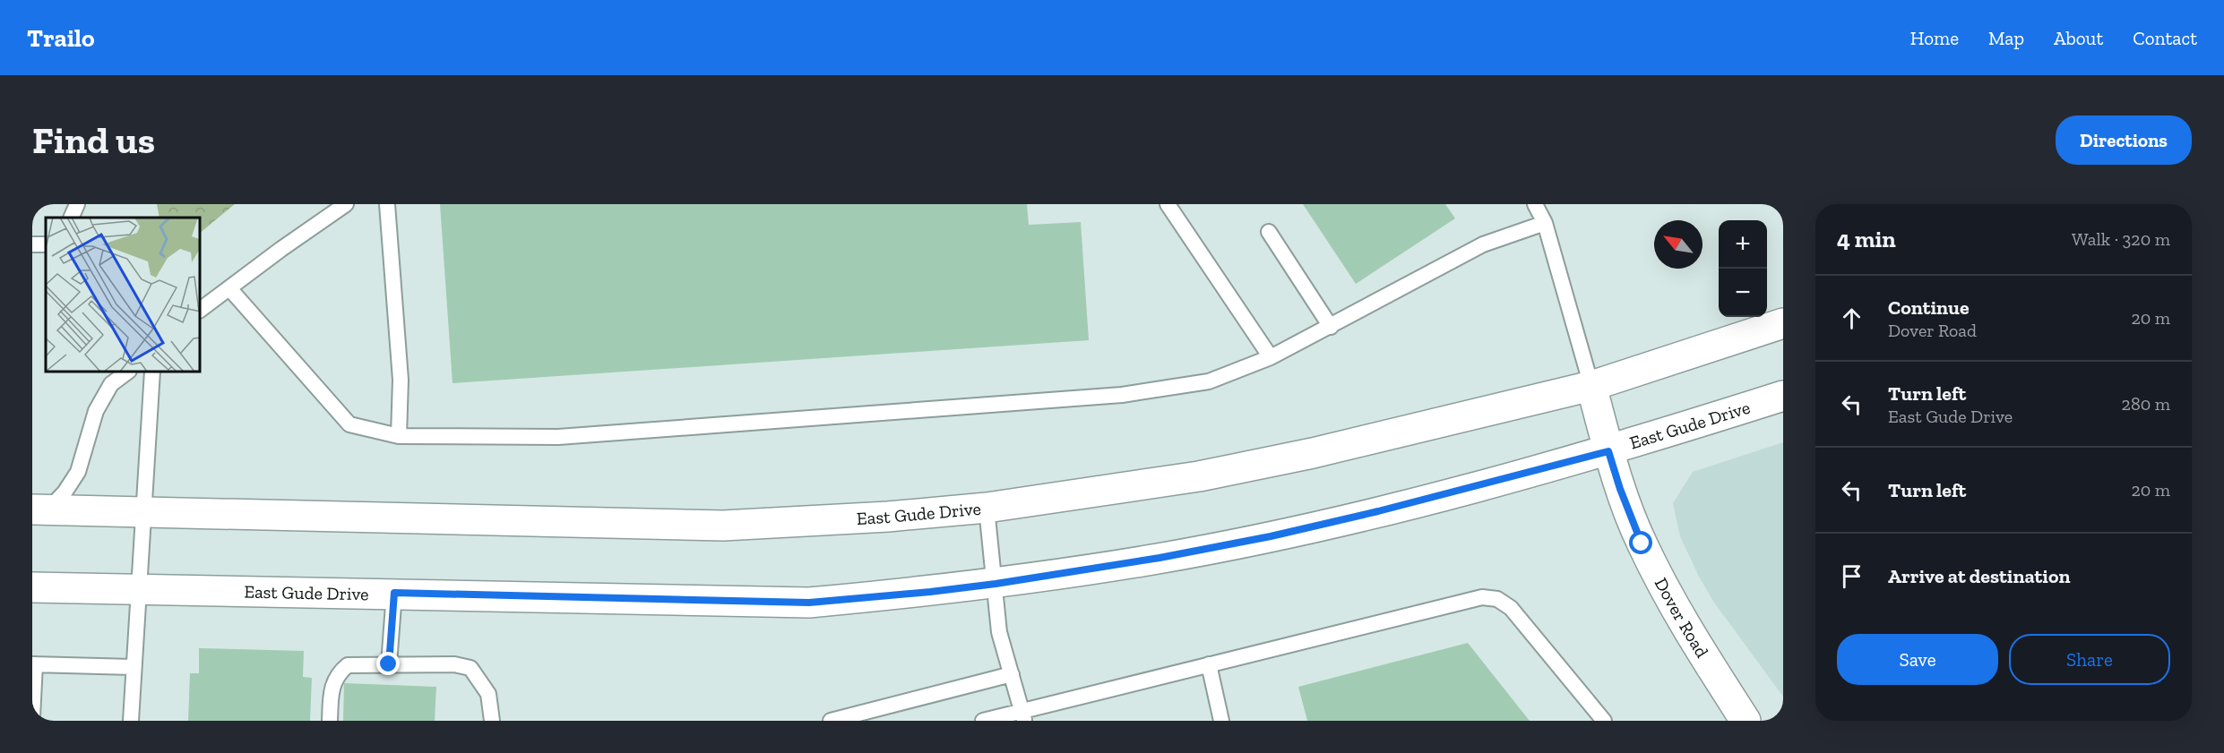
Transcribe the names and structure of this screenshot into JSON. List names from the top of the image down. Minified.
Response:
{"streets":{"main road":["East Gude Drive","Dover Road"]},"crossings":[["East Gude Drive","Dover Road"]],"north":"top left","page":{"header":"Trailo","nav":["Home","Map","About","Contact"],"buttons":["Directions",["Save","Share"]],"title":"Find us","heading":["4 min","Walk · 320 m"],"map_buttons":["+","−"],"list":[["Continue","Dover Road","20 m"],["Turn left","East Gude Drive","280 m"],["Turn left","20 m"],"Arrive at destination"]}}
